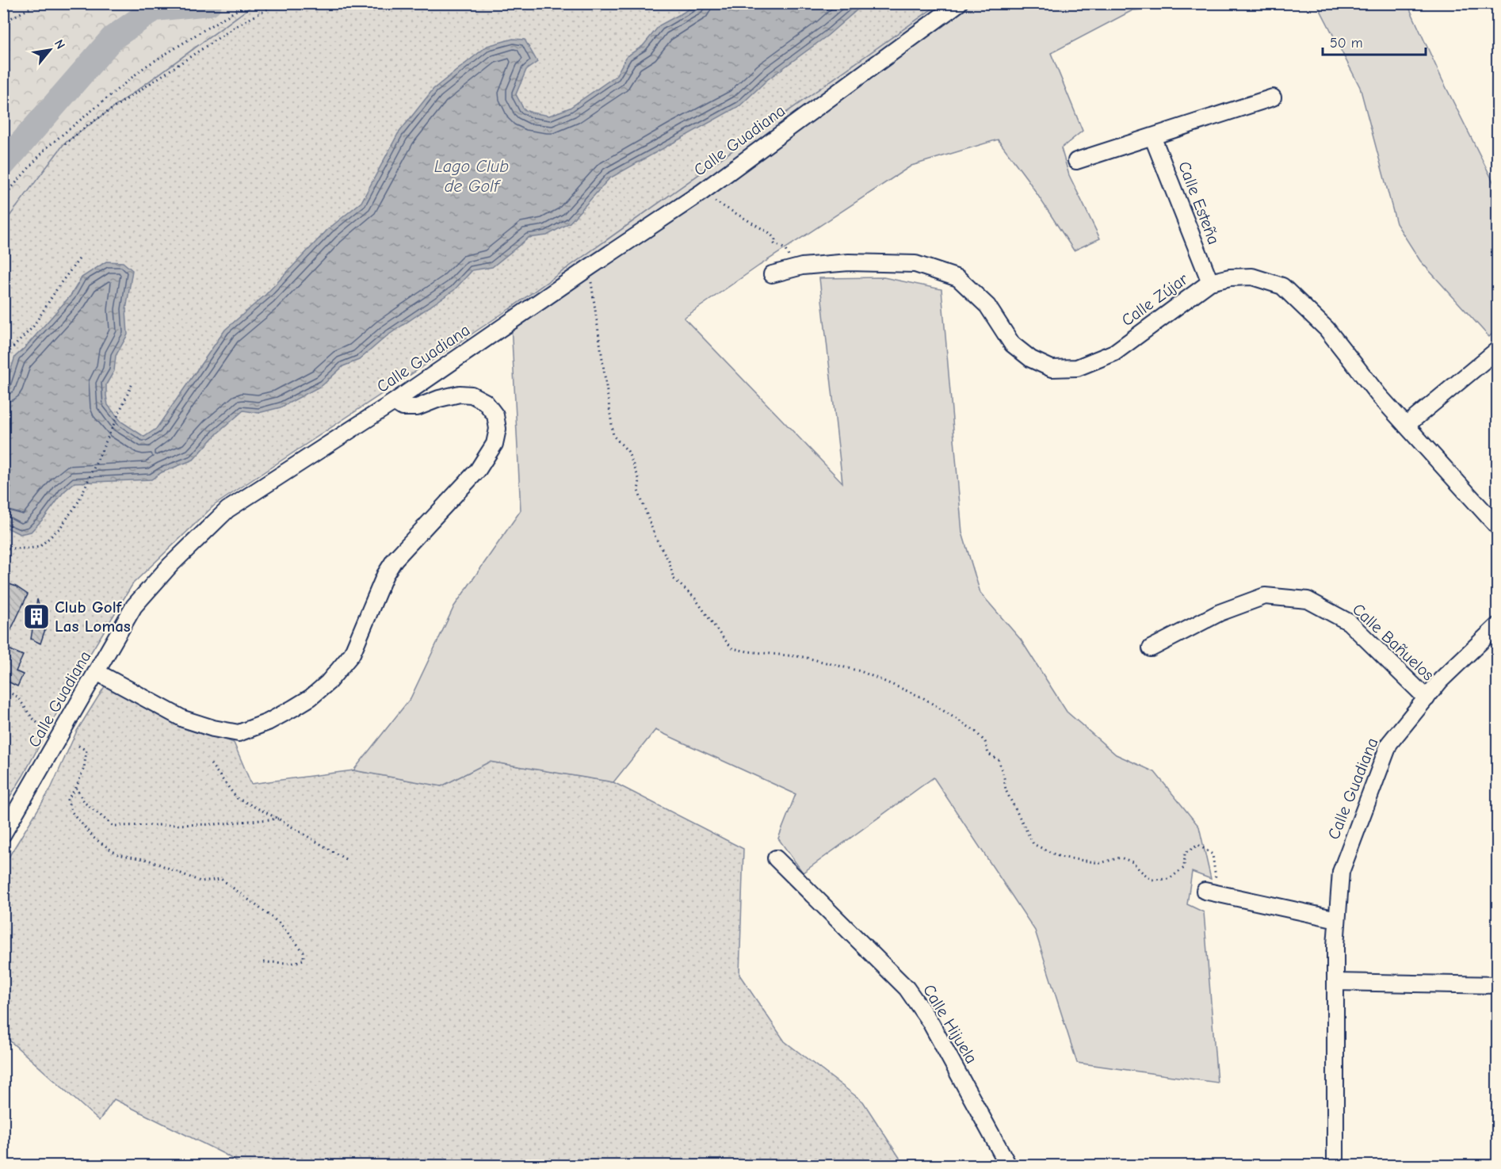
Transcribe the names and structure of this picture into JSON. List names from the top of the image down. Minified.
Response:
{"streets":{"street":["Calle Guadiana","Calle Esteña","Calle Zújar","Calle Bañuelos","Calle Hijuela"]},"crossings":[["Calle Guadiana","Calle Bañuelos"],["Calle Esteña","Calle Zújar"]],"water":["Lago Club de Golf"],"places":{"building":["Club Golf Las Lomas"]},"scale_bar":"50 m","north":"top right"}
